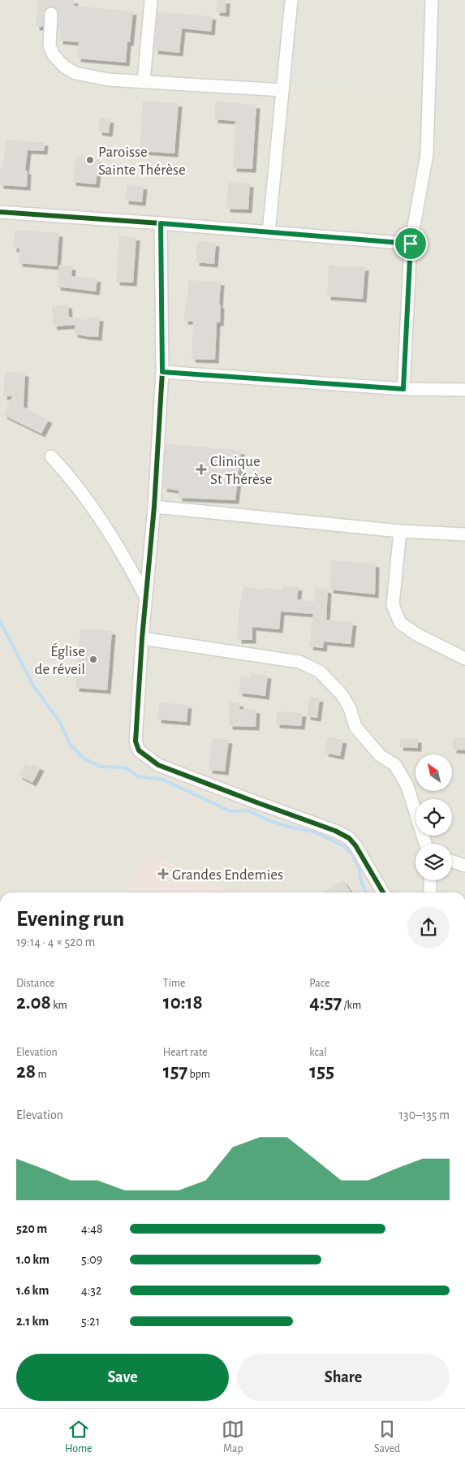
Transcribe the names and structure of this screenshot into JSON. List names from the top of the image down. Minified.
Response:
{"places":{"other":["Paroisse Sainte Thérèse","Église de réveil"],"health":["Clinique St Thérèse","Grandes Endemies"]},"north":"top left","page":{"heading":["Evening run","19:14 · 4 × 520 m"],"stats":[["Distance","2.08 km"],["Time","10:18"],["Pace","4:57 /km"],["Elevation","28 m"],["Heart rate","157 bpm"],["kcal","155"]],"chart":["Elevation","130–135 m"],"list":[{"name":"520 m","note":"4:48"},{"name":"1.0 km","note":"5:09"},{"name":"1.6 km","note":"4:32"},{"name":"2.1 km","note":"5:21"}],"buttons":["Save","Share"],"tabs":["Home","Map","Saved"]}}
